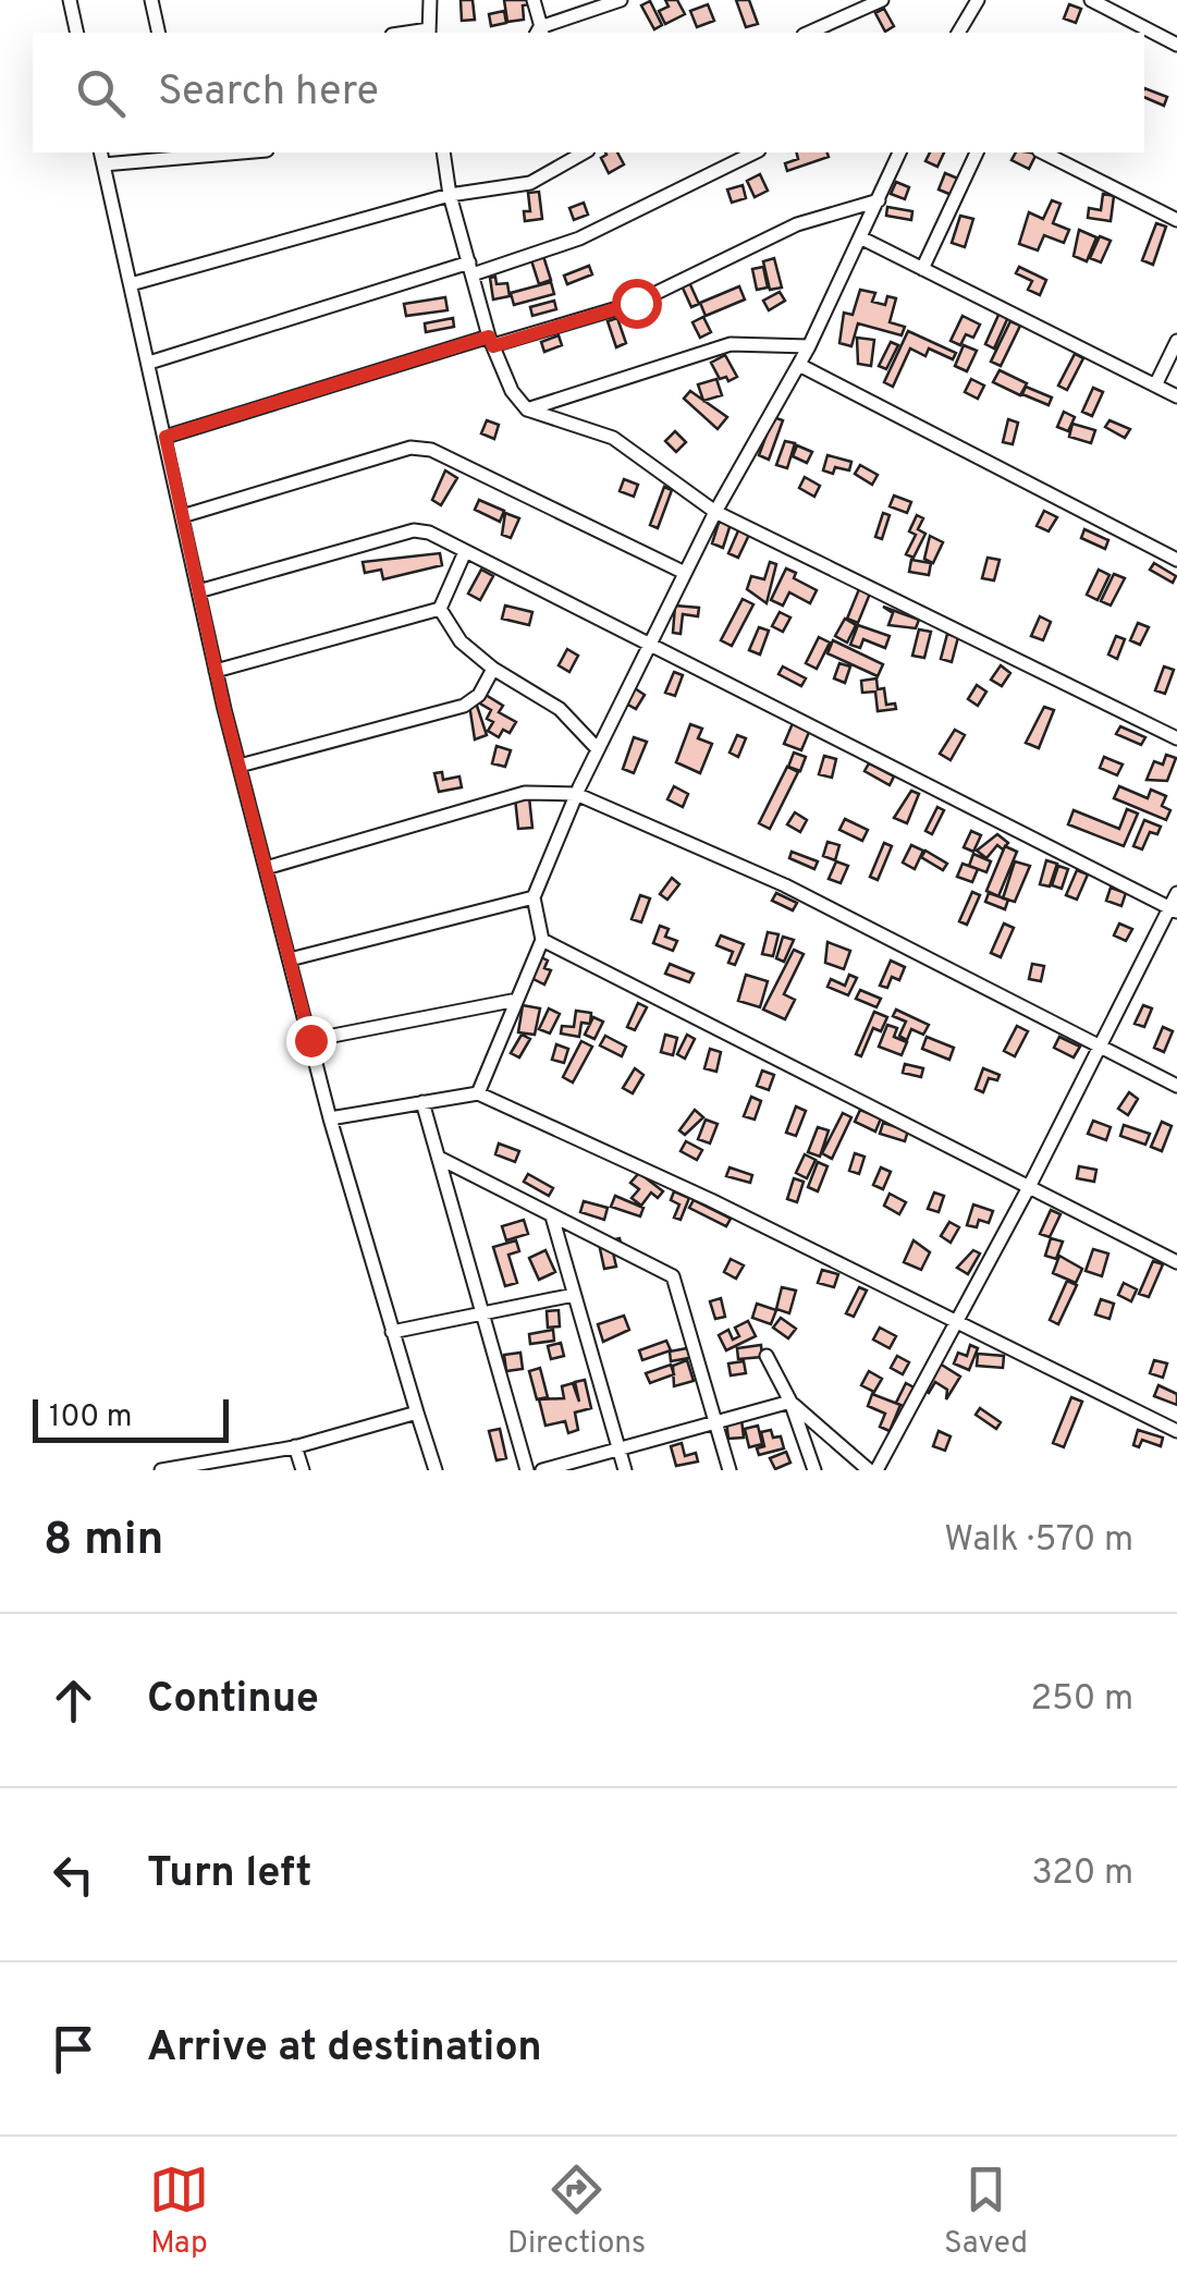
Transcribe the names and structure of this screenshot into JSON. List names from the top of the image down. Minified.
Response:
{"scale_bar":"100 m","page":{"search":"Search here","scale":"100 m","heading":["8 min","Walk · 570 m"],"list":[["Continue","250 m"],["Turn left","320 m"],"Arrive at destination"],"nav":["Map","Directions","Saved"]}}
